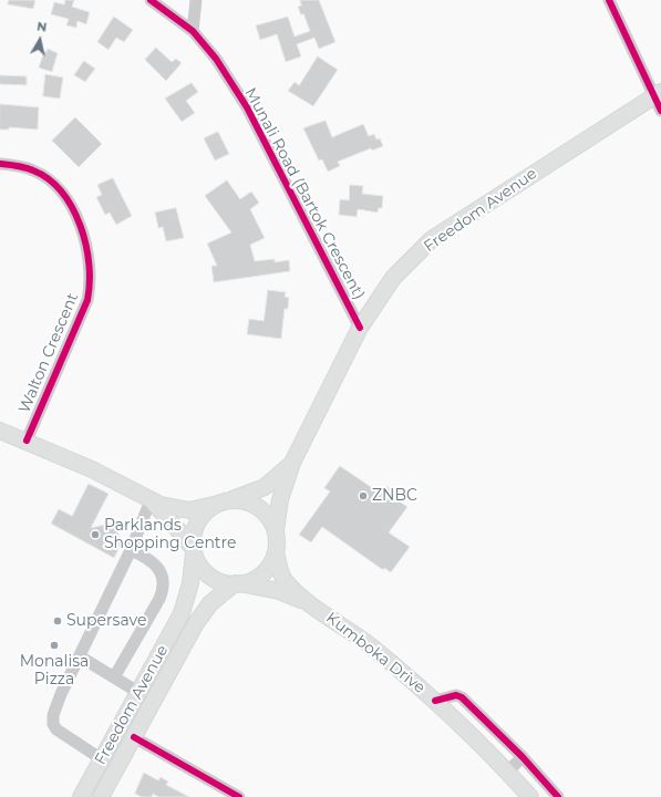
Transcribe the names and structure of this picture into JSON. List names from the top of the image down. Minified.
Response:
{"streets":{"main road":["Freedom Avenue","Kumboka Drive"],"street":["Munali Road (Bartok Crescent)","Walton Crescent"]},"crossings":[["Munali Road (Bartok Crescent)","Freedom Avenue"],["Freedom Avenue","Kumboka Drive"]],"places":["ZNBC","Parklands Shopping Centre","Supersave","Monalisa Pizza"],"north":"top"}
